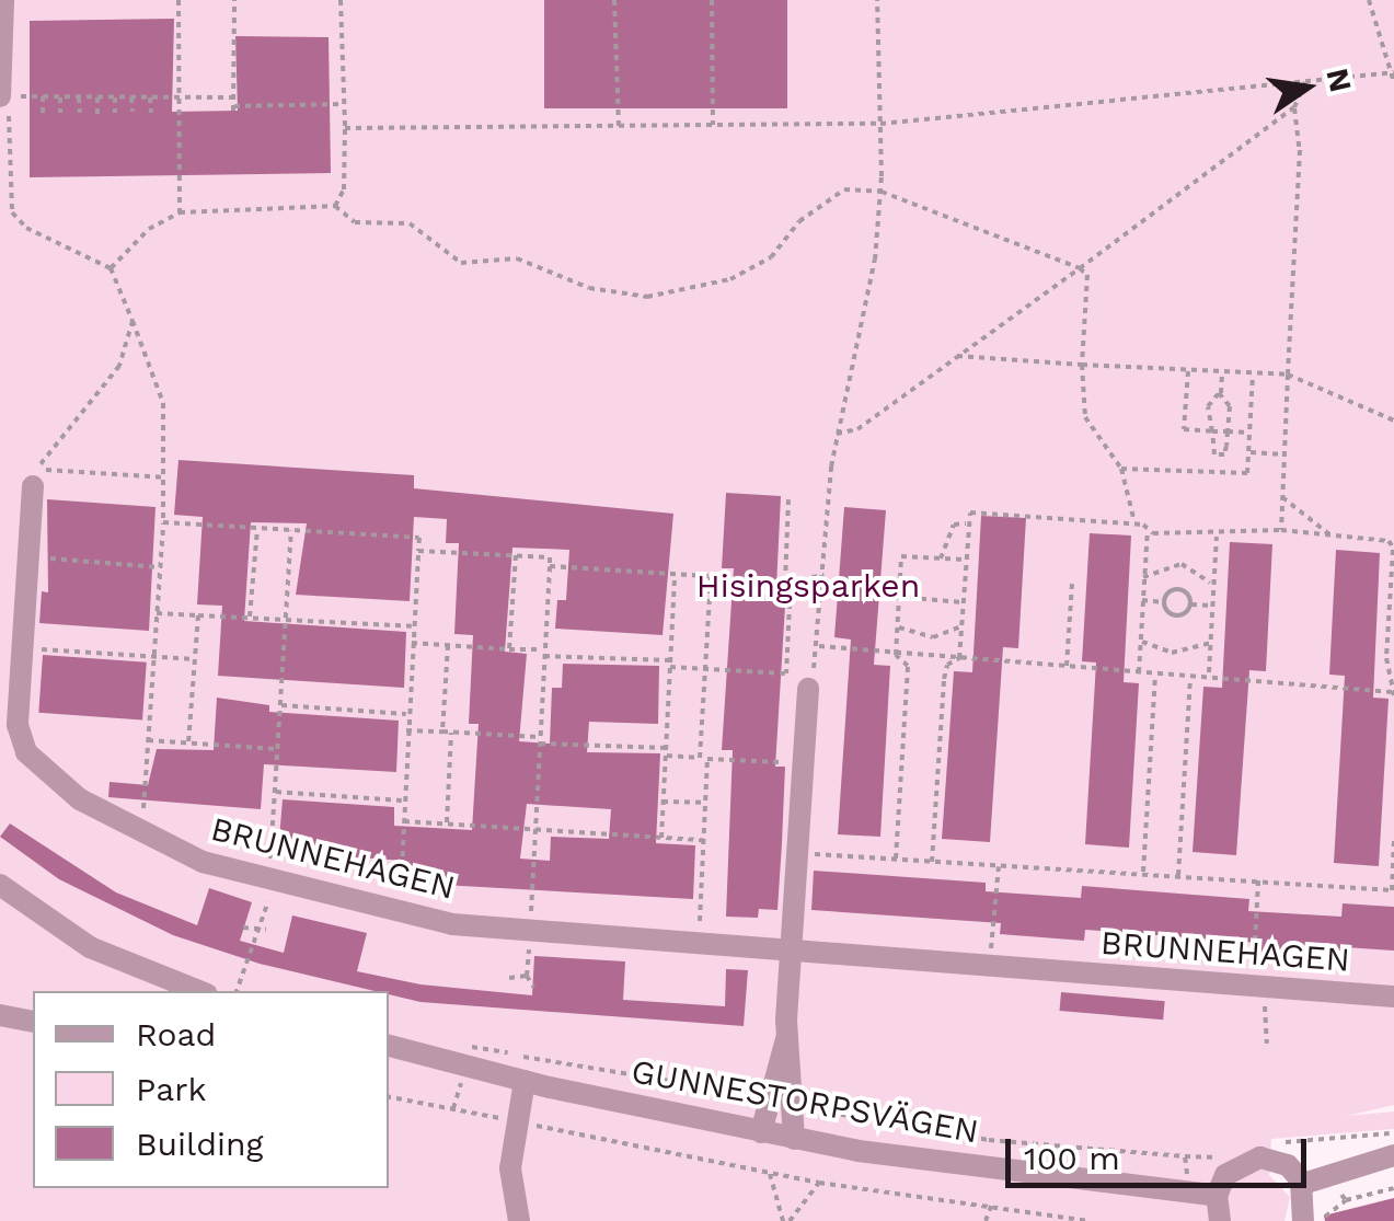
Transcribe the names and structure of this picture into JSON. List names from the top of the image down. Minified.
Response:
{"streets":{"street":["BRUNNEHAGEN","GUNNESTORPSVÄGEN"]},"parks":["Hisingsparken"],"legend":["Road","Park","Building"],"scale_bar":"100 m","north":"right"}
